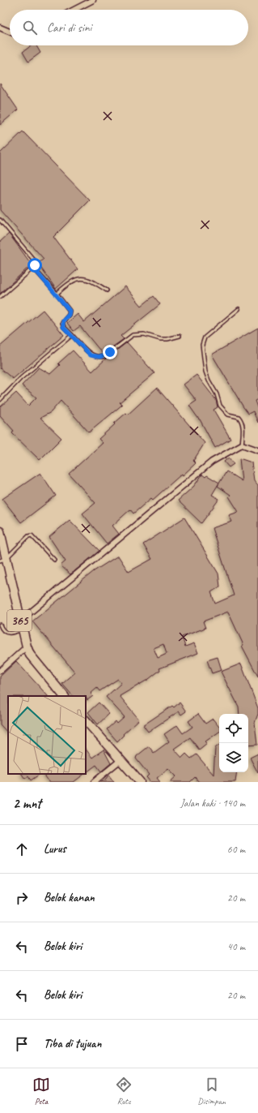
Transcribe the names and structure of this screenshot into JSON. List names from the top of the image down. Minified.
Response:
{"streets":{"main road":["365"]},"page":{"search":"Cari di sini","heading":["2 mnt","Jalan kaki · 140 m"],"list":[["Lurus","60 m"],["Belok kanan","20 m"],["Belok kiri","40 m"],["Belok kiri","20 m"],"Tiba di tujuan"],"nav":["Peta","Rute","Disimpan"]}}
